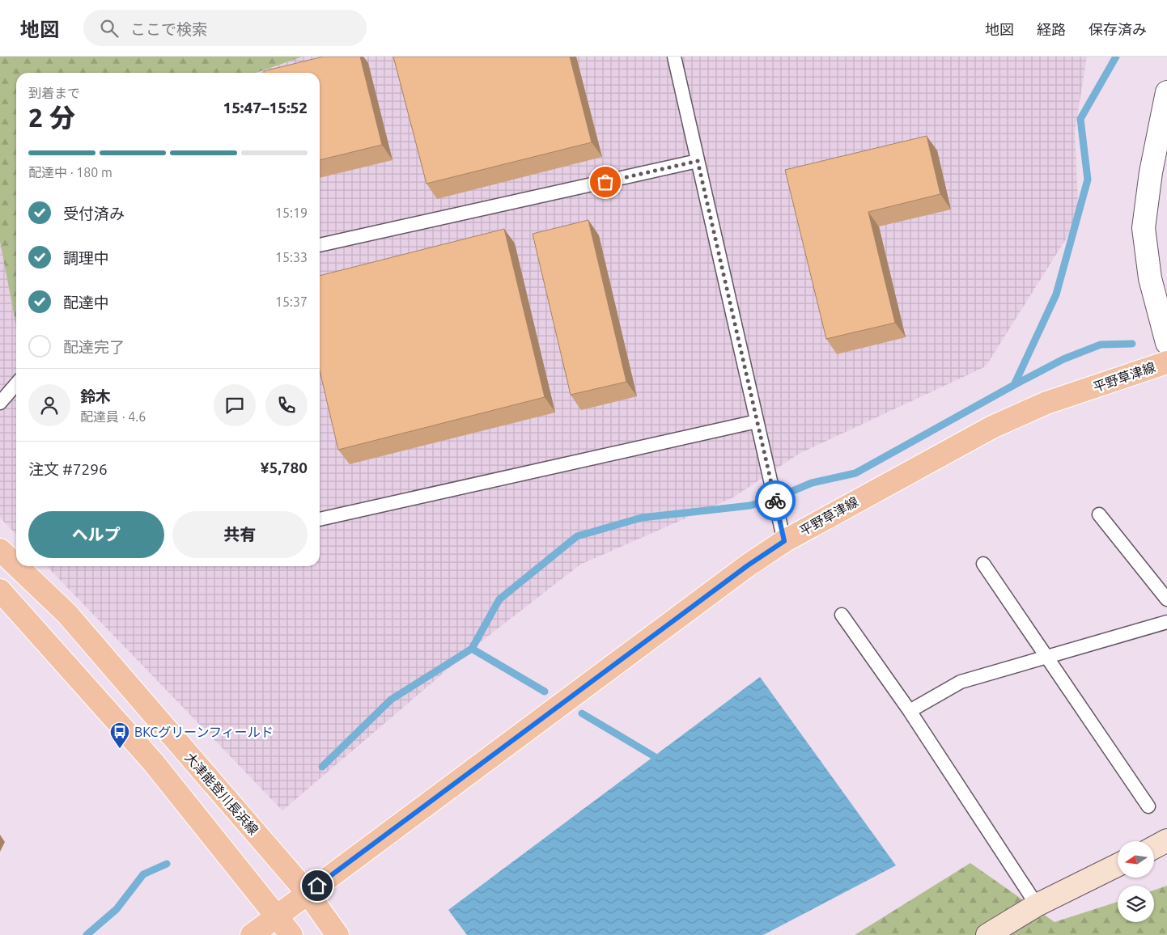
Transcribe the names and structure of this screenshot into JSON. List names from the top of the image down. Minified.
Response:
{"streets":{"main road":["平野草津線","大津能登川長浜線"]},"crossings":[["平野草津線","大津能登川長浜線"]],"places":{"bus stop":["BKCグリーンフィールド"]},"north":"left","page":{"header":"地図","search":"ここで検索","nav":["地図","経路","保存済み"],"heading":["2 分","到着まで","15:47–15:52"],"panel":["鈴木","配達員 · 4.6","注文 #7296","¥5,780"],"bar":"配達中 · 180 m","list":[["受付済み","15:19"],["調理中","15:33"],["配達中","15:37"],"配達完了"],"buttons":["ヘルプ","共有"]}}
